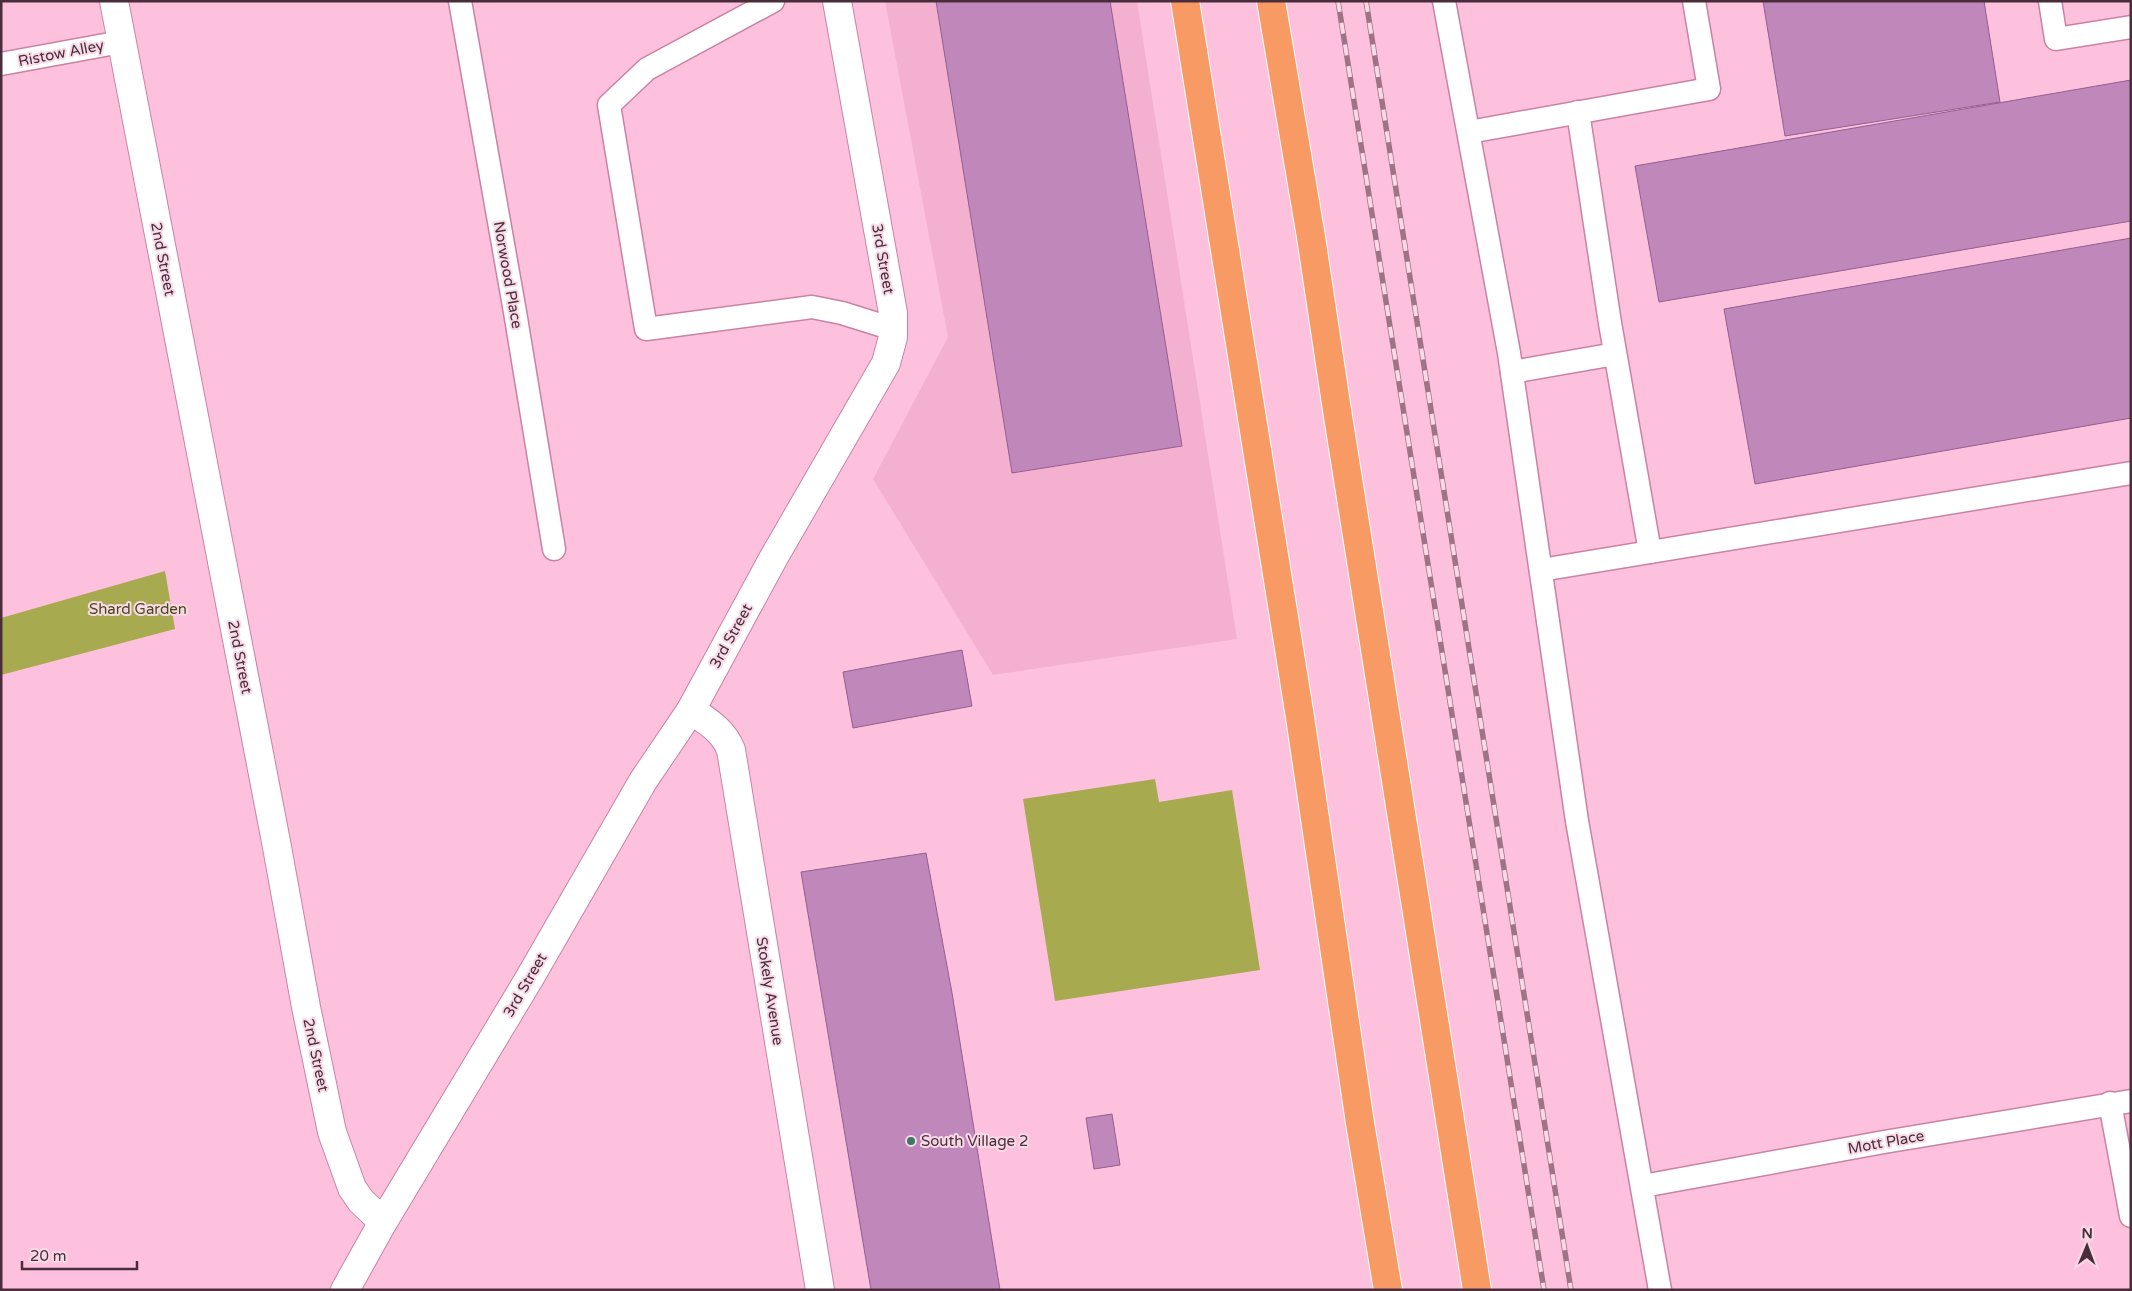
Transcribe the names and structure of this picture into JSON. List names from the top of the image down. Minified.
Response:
{"streets":{"street":["2nd Street","3rd Street","Stokely Avenue"],"lane":["Ristow Alley","Norwood Place","Mott Place"]},"crossings":[["Ristow Alley","2nd Street"],["2nd Street","3rd Street"],["3rd Street","Stokely Avenue"]],"parks":["Shard Garden"],"places":["South Village 2"],"scale_bar":"20 m","north":"top"}
